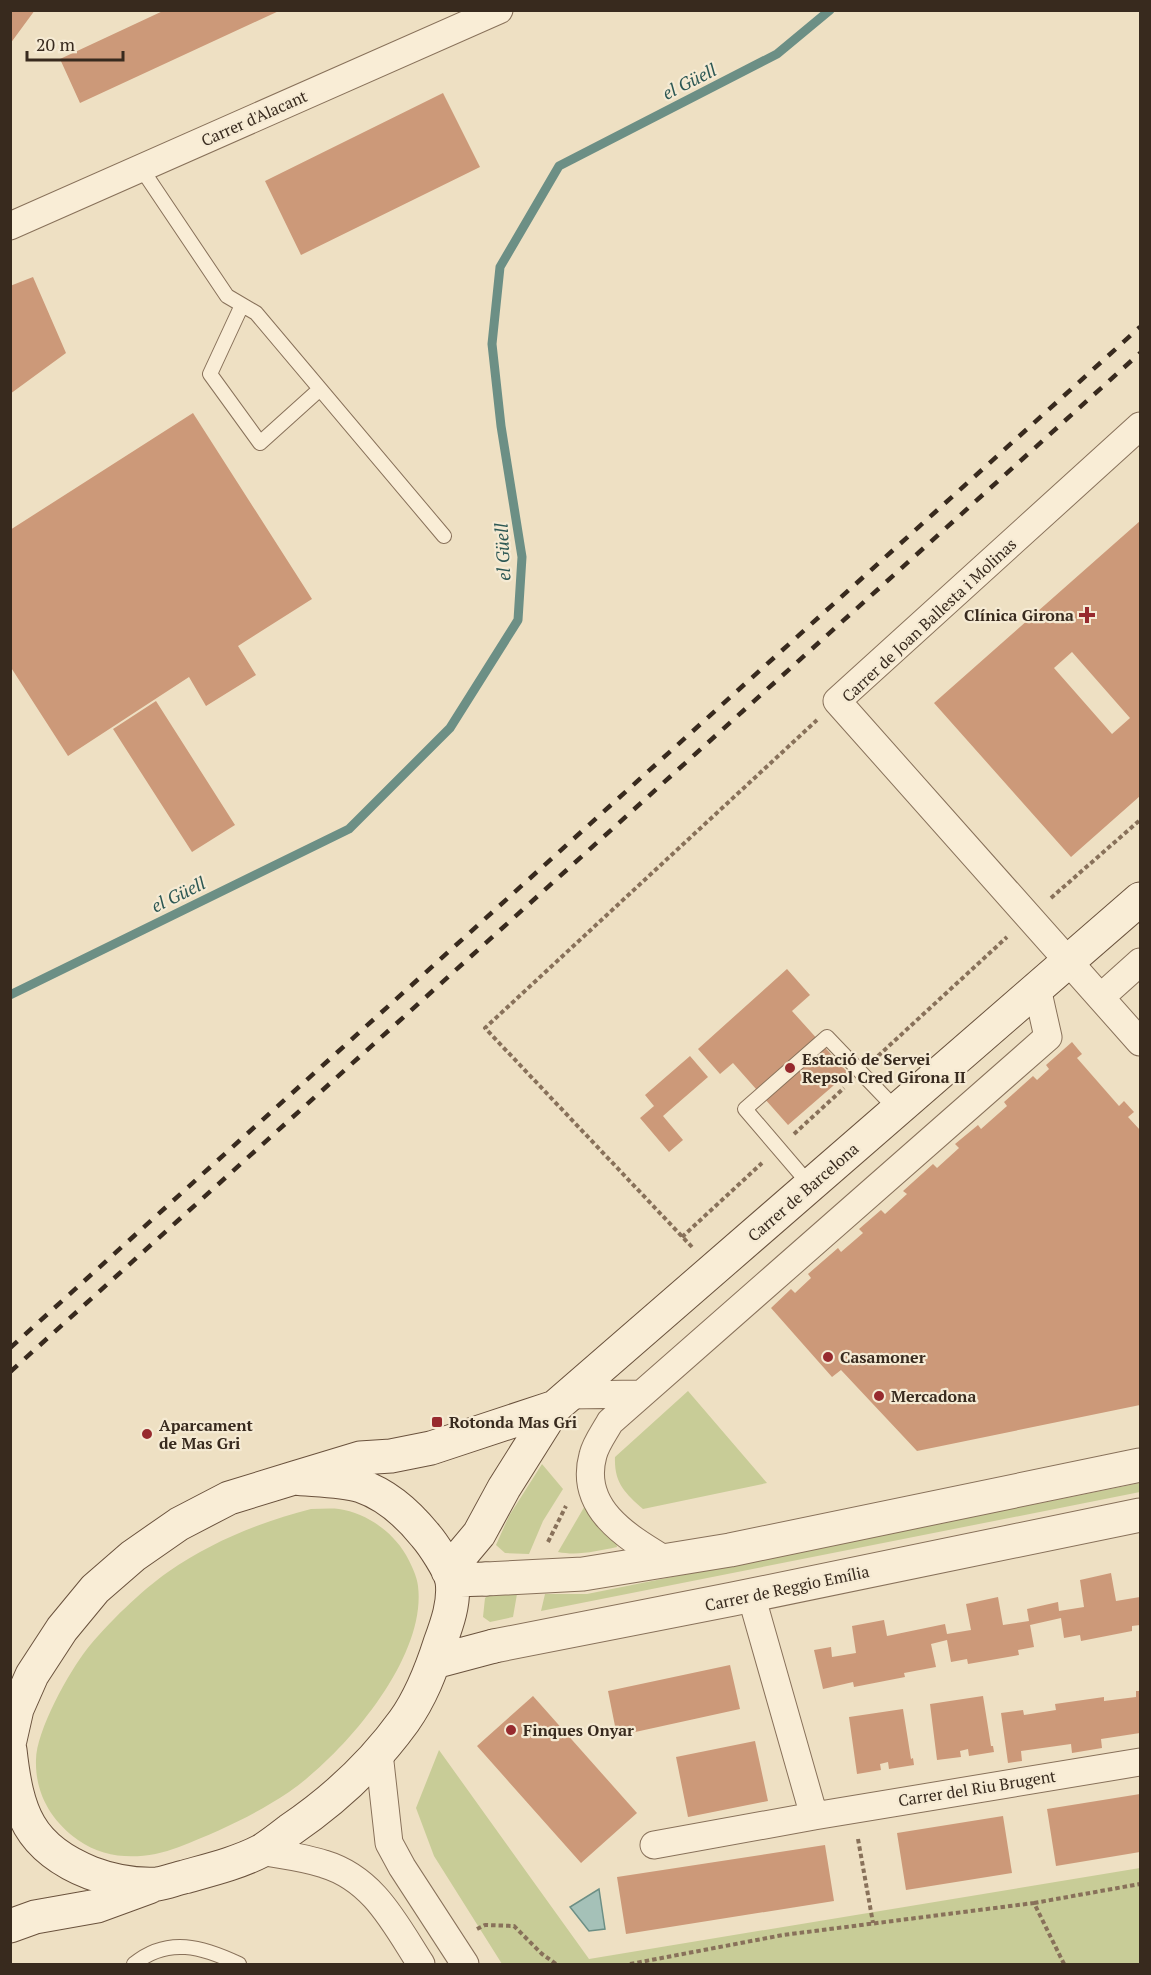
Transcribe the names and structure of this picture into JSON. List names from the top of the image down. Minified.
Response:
{"streets":{"main road":["Carrer de Barcelona","Carrer de Reggio Emília"],"street":["Carrer d'Alacant","Carrer de Joan Ballesta i Molinas","Carrer del Riu Brugent"]},"crossings":[["Carrer de Joan Ballesta i Molinas","Carrer de Barcelona"]],"water":["el Güell"],"places":{"health":["Clínica Girona"],"other":["Estació de Servei Repsol Cred Girona II","Casamoner","Mercadona","Aparcament de Mas Gri","Finques Onyar"],"transit":["Rotonda Mas Gri"]},"scale_bar":"20 m"}
